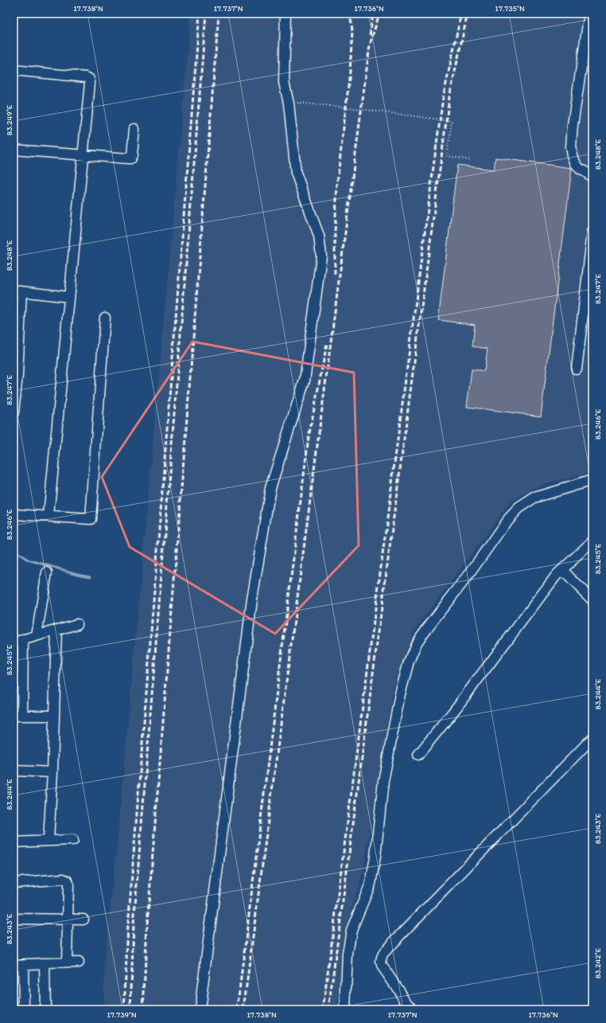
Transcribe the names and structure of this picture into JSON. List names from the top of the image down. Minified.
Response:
{"coordinates":["17.738°N","17.737°N","17.736°N","17.735°N","83.249°E","83.248°E","83.247°E","83.246°E","83.245°E","83.244°E","83.243°E","83.242°E","17.739°N"]}
